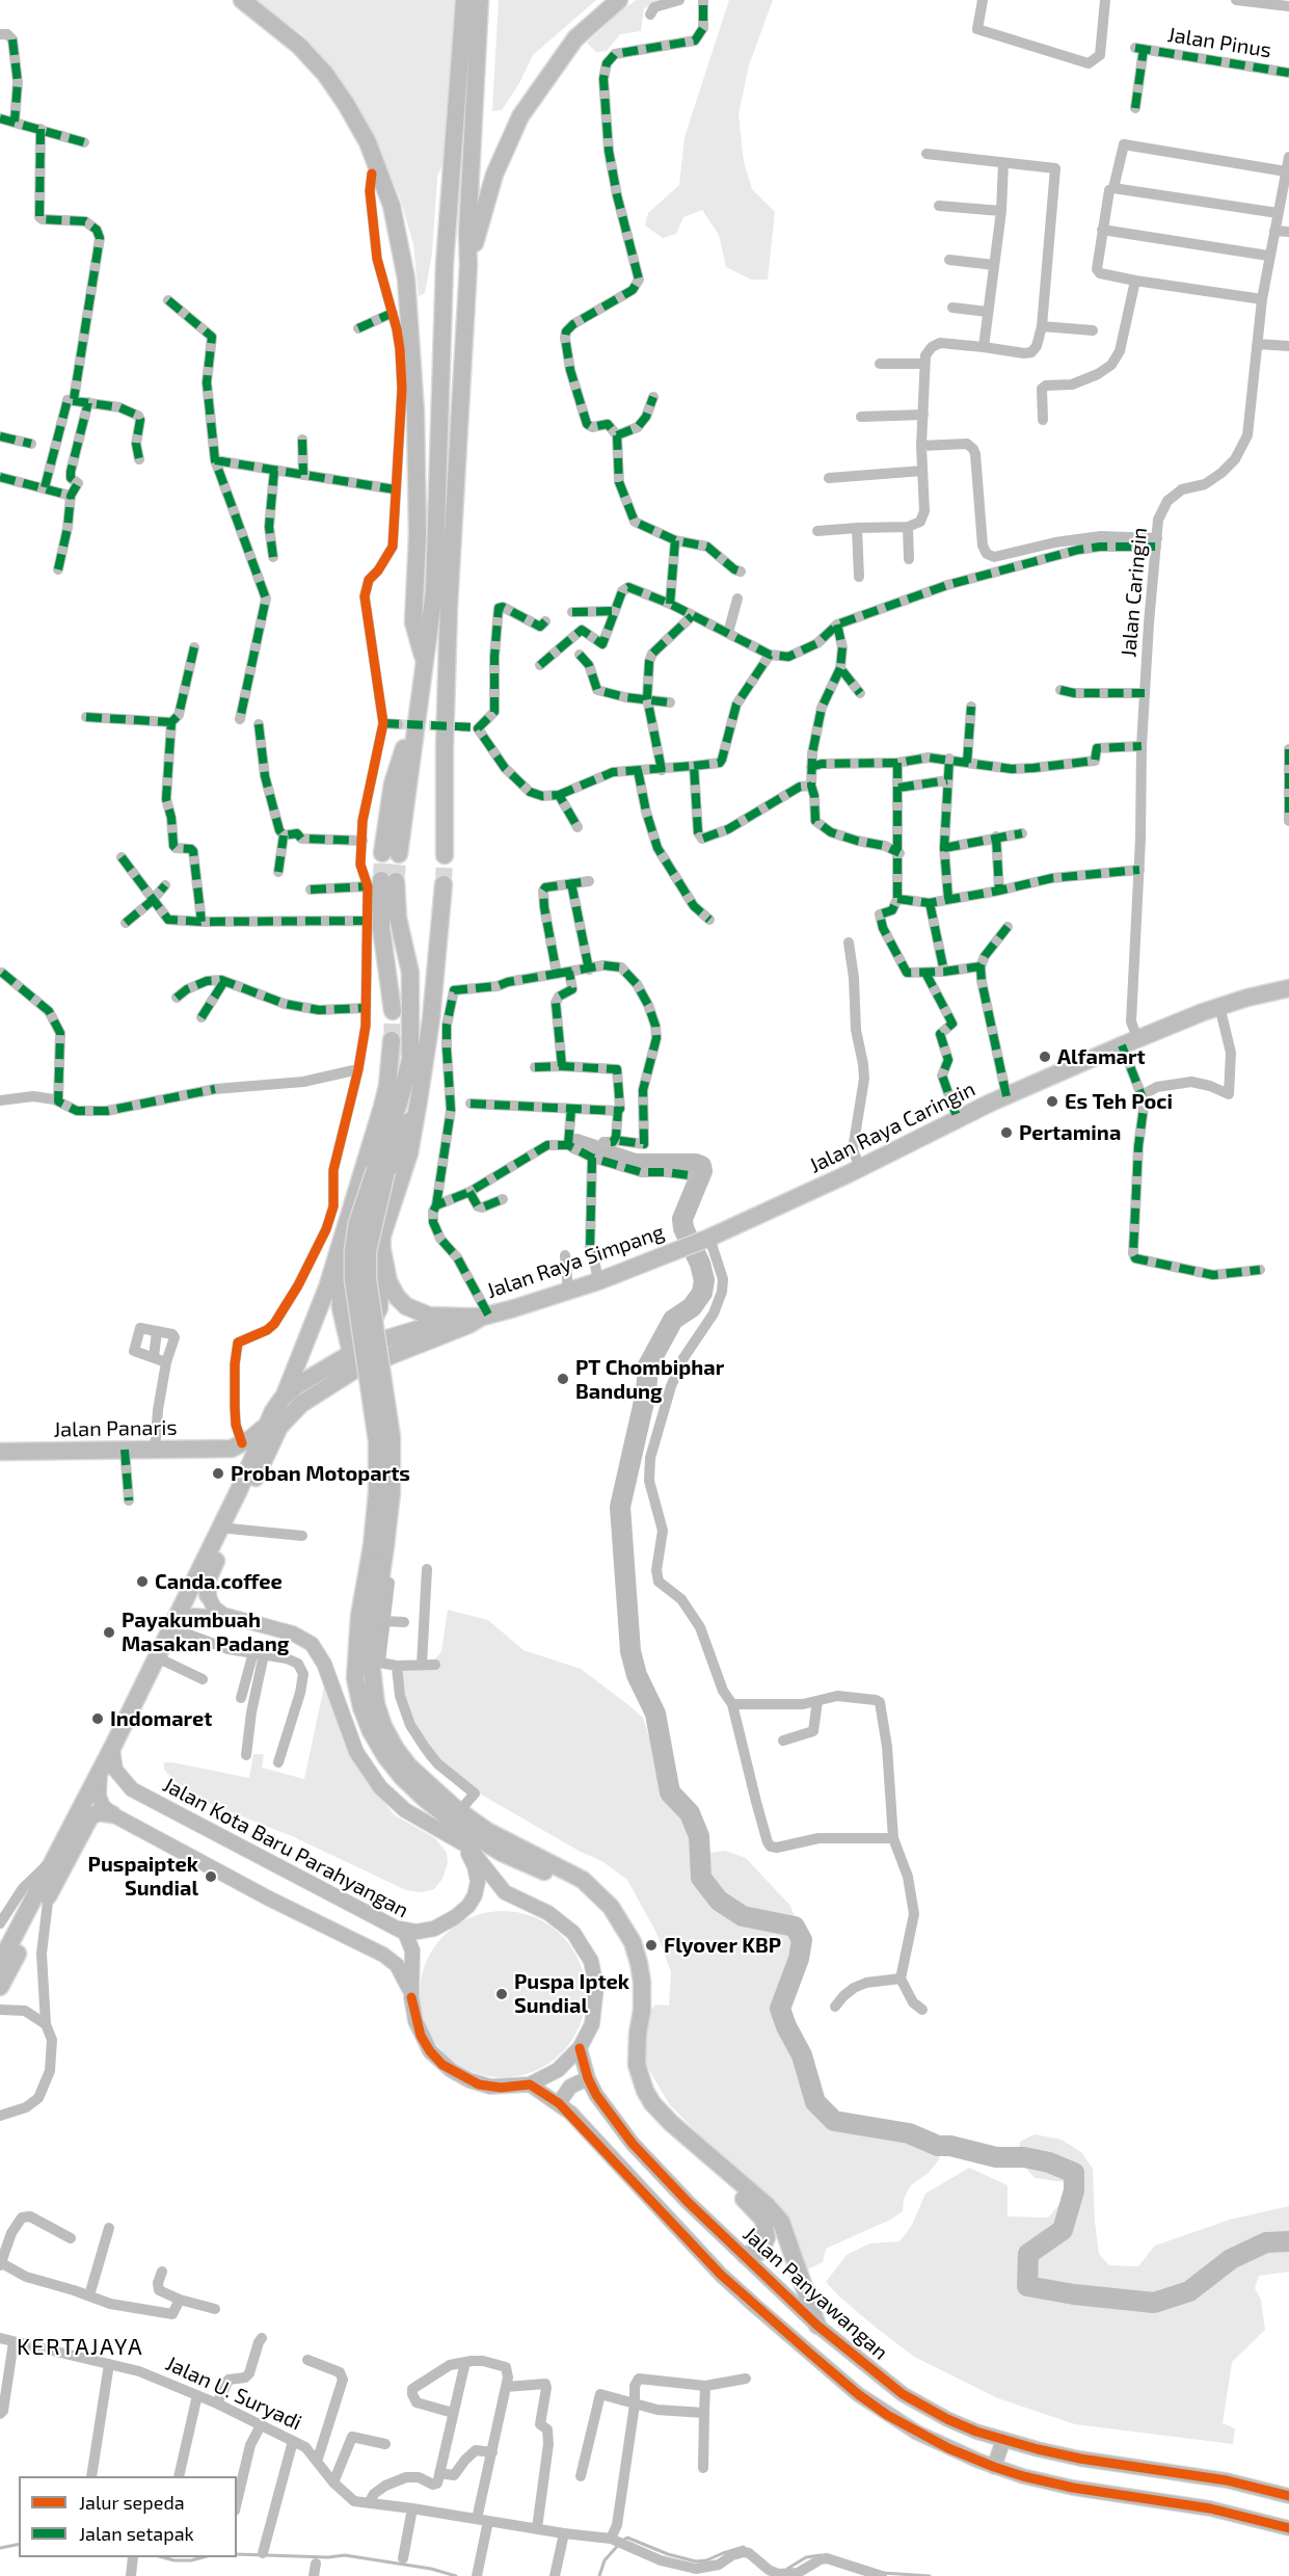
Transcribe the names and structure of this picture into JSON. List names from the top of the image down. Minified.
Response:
{"streets":{"highway":["Jalan Raya Caringin","Jalan Raya Simpang","Jalan Panaris"],"main road":["Jalan Kota Baru Parahyangan","Jalan Panyawangan"],"street":["Jalan Pinus","Jalan Caringin","Jalan U. Suryadi"]},"crossings":[["Jalan Caringin","Jalan Raya Caringin"],["Jalan Raya Caringin","Jalan Raya Simpang"],["Jalan Kota Baru Parahyangan","Jalan Panyawangan"]],"districts":["KERTAJAYA"],"places":["Alfamart","Es Teh Poci","Pertamina","PT Chombiphar Bandung","Proban Motoparts","Canda.coffee","Payakumbuah Masakan Padang","Indomaret","Puspaiptek Sundial","Flyover KBP","Puspa Iptek Sundial"],"legend":["Jalur sepeda","Jalan setapak"]}
